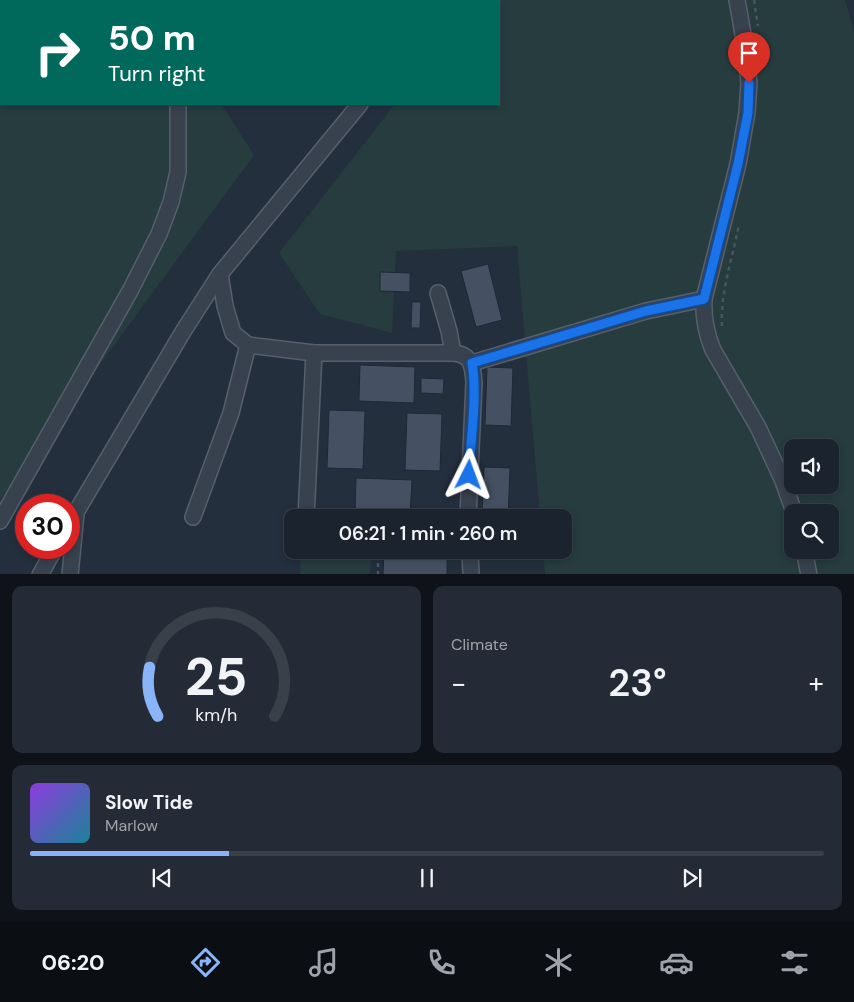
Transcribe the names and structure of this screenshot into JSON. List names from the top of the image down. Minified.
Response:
{"page":{"turn":["50 m","Turn right"],"limit":"30","trip":"06:21 · 1 min · 260 m","tile":"Climate","heat":["−","23°","+"],"song":["Slow Tide","Marlow"],"tabs":"06:20","gauge":["25","km/h"]}}
